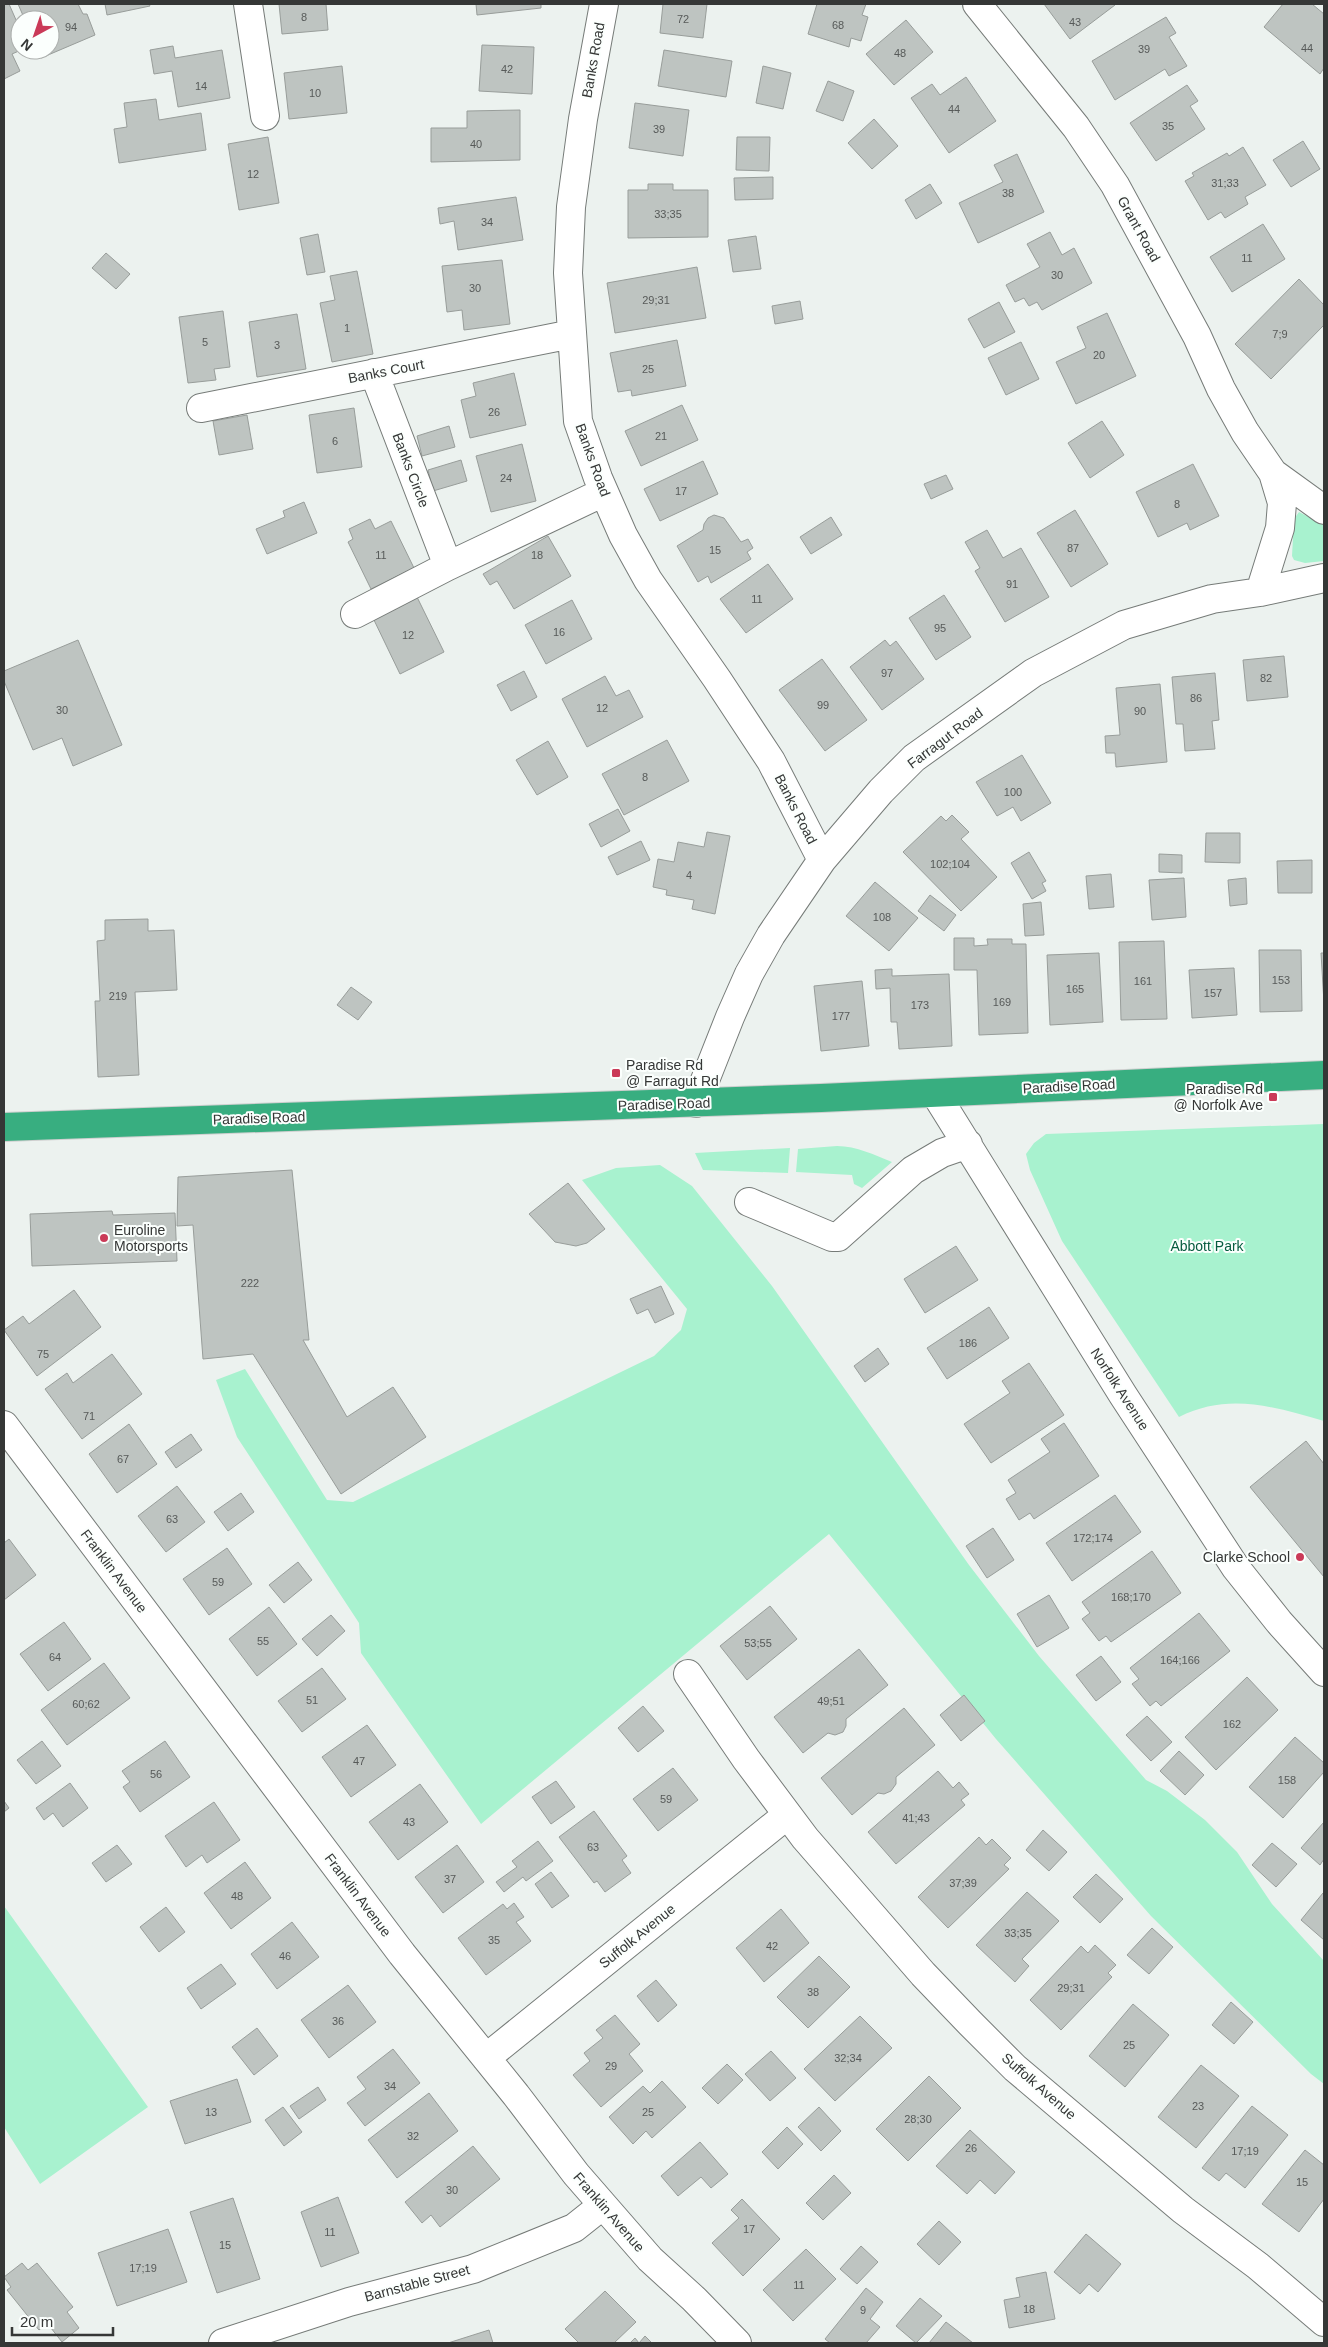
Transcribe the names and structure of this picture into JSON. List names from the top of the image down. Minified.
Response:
{"streets":{"highway":["Paradise Road"],"street":["Banks Road","Grant Road","Banks Court","Banks Circle","Farragut Road","Norfolk Avenue","Franklin Avenue","Suffolk Avenue","Barnstable Street"]},"crossings":[["Banks Road","Banks Court"],["Banks Road","Farragut Road"],["Grant Road","Farragut Road"],["Banks Court","Banks Circle"],["Farragut Road","Paradise Road"],["Paradise Road","Norfolk Avenue"],["Franklin Avenue","Suffolk Avenue"],["Franklin Avenue","Barnstable Street"]],"parks":["Abbott Park"],"places":{"transit":["Paradise Rd @ Farragut Rd","Paradise Rd @ Norfolk Ave"],"other":["Euroline Motorsports","Clarke School"]},"house_numbers":["8","72","43","68","94","44","39","48","42","14","10","44","35","39","40","12","31;33","38","33;35","34","11","30","30","29;31","1","7;9","5","3","20","25","26","21","6","24","17","8","87","15","11","18","91","11","95","16","12","97","82","86","99","12","30","90","8","100","102;104","4","108","153","161","165","157","219","169","173","177","222","186","75","71","67","63","172;174","59","168;170","55","53;55","64","164;166","51","49;51","60;62","162","47","56","158","59","41;43","43","63","37","37;39","48","33;35","35","42","46","29;31","38","36","25","32;34","29","34","23","13","25","28;30","32","26","17;19","15","30","17","11","15","17;19","11","18","9"],"scale_bar":"20 m","north":"bottom left"}
